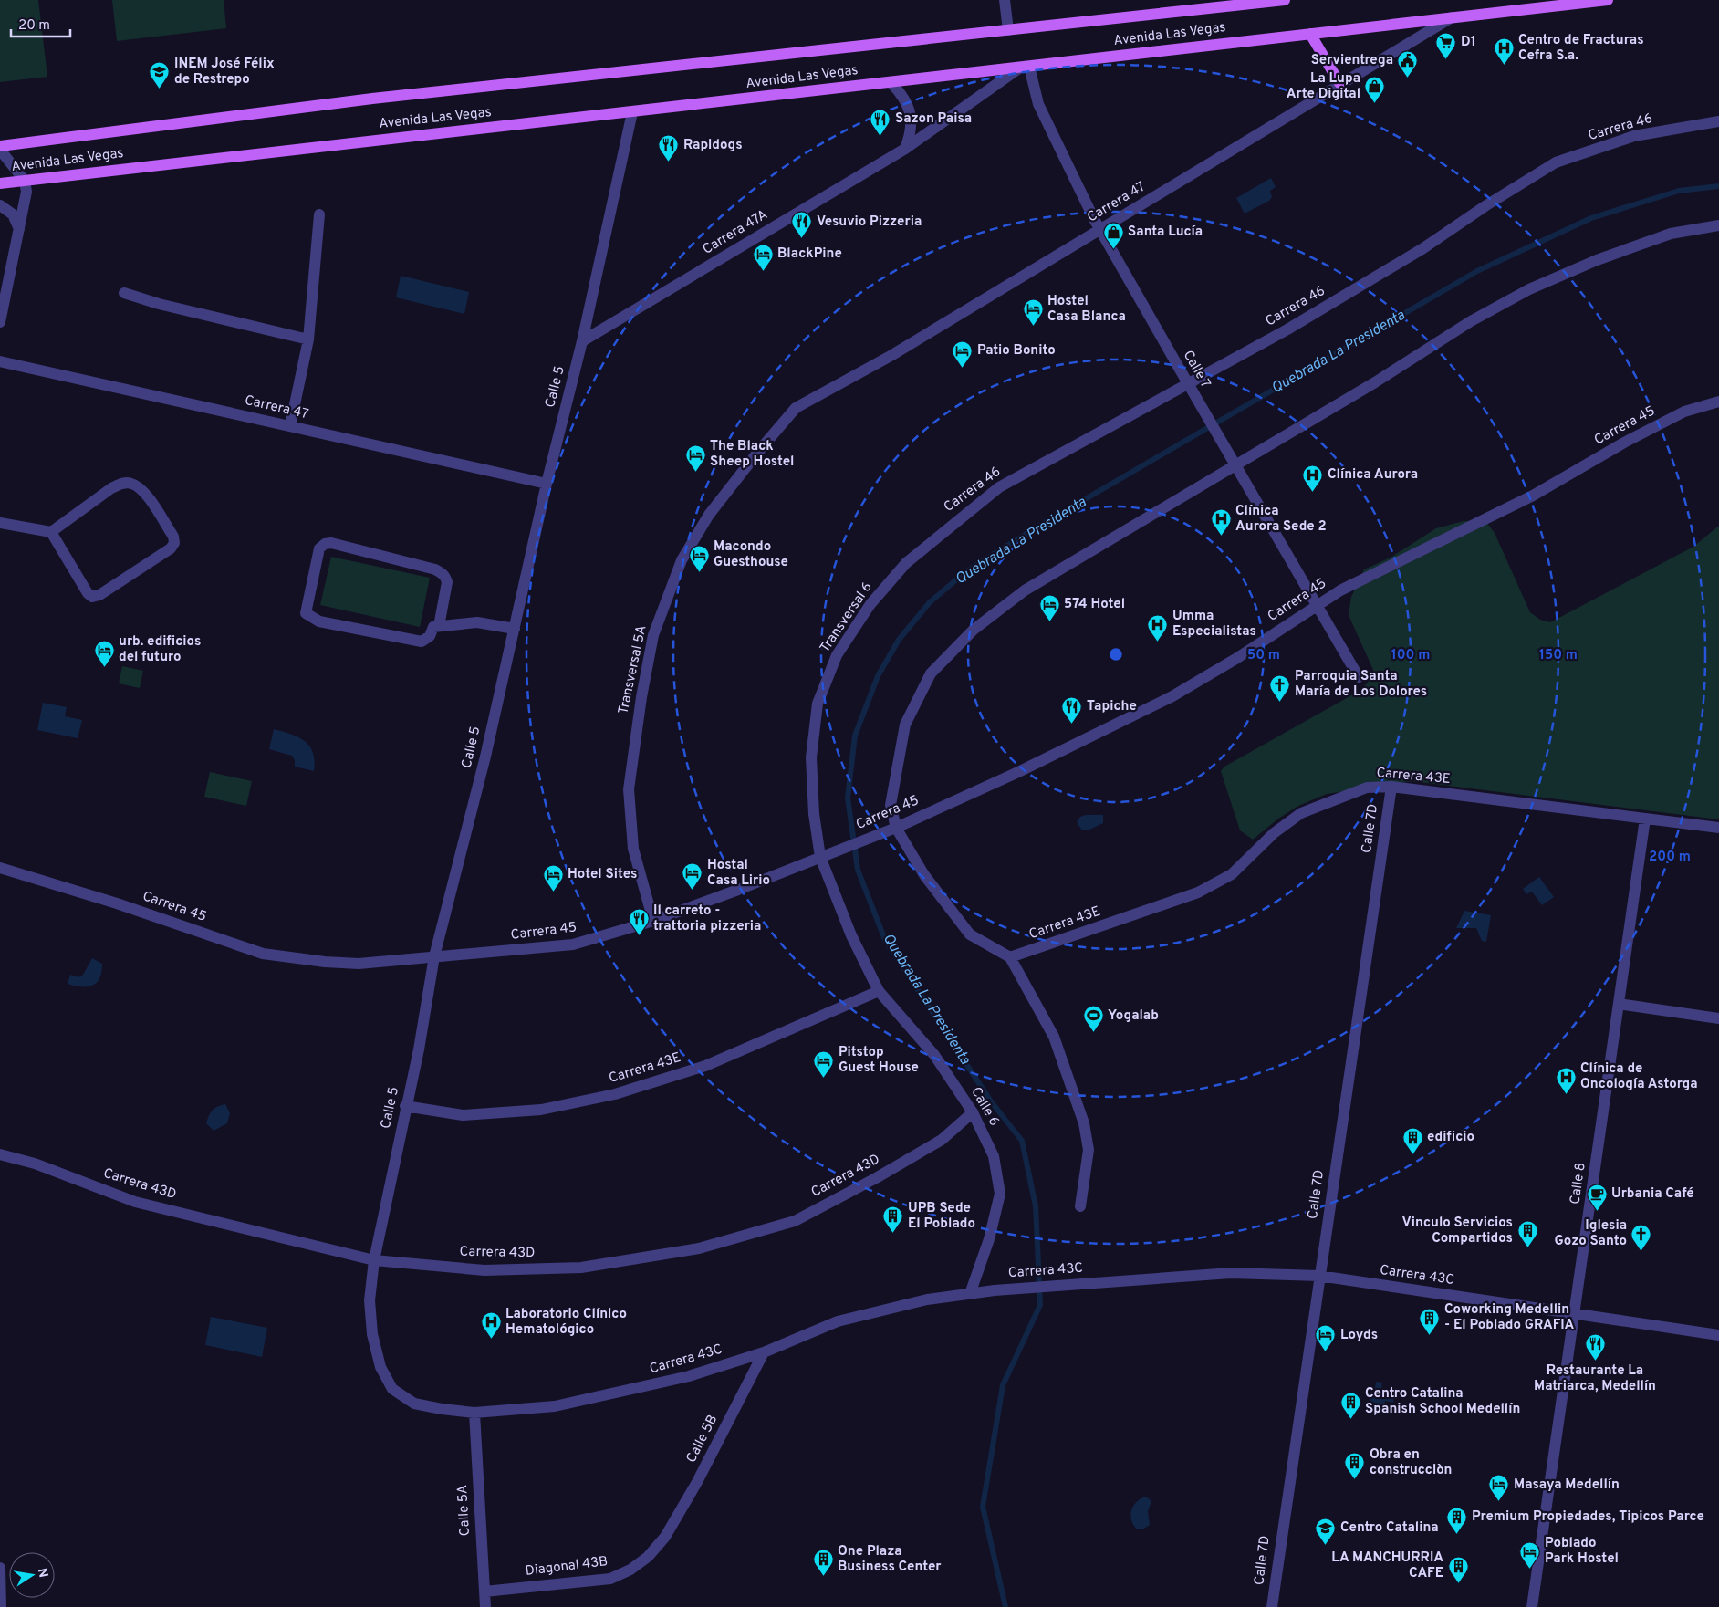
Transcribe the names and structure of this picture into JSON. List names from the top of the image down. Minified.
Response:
{"streets":{"main road":["Avenida Las Vegas"],"street":["Carrera 46","Carrera 47","Carrera 47A","Calle 7","Calle 5","Carrera 45","Transversal 6","Transversal 5A","Carrera 43E","Calle 7D","Calle 6","Carrera 43D","Calle 8","Carrera 43C","Calle 5B","Calle 5A","Diagonal 43B"]},"crossings":[["Avenida Las Vegas","Carrera 47"],["Avenida Las Vegas","Carrera 47A"],["Avenida Las Vegas","Calle 7"],["Avenida Las Vegas","Calle 5"],["Carrera 46","Calle 7"],["Carrera 46","Transversal 6"],["Carrera 47","Calle 7"],["Carrera 47","Calle 5"],["Carrera 47","Transversal 5A"],["Carrera 47A","Calle 7"],["Carrera 47A","Calle 5"],["Calle 7","Carrera 45"],["Calle 5","Carrera 45"],["Calle 5","Carrera 43E"],["Calle 5","Carrera 43D"],["Calle 5","Carrera 43C"],["Carrera 45","Transversal 6"],["Carrera 45","Transversal 5A"],["Carrera 45","Calle 6"],["Transversal 6","Calle 6"],["Carrera 43E","Calle 7D"],["Carrera 43E","Calle 6"],["Carrera 43E","Calle 8"],["Calle 7D","Carrera 43C"],["Calle 6","Carrera 43D"],["Calle 6","Carrera 43C"],["Calle 8","Carrera 43C"],["Carrera 43C","Calle 5B"],["Carrera 43C","Calle 5A"],["Calle 5B","Diagonal 43B"],["Calle 5A","Diagonal 43B"]],"water":["Quebrada La Presidenta"],"places":{"supermarket":["D1"],"hospital":["Centro de Fracturas Cefra S.a.","Clínica Aurora","Clínica Aurora Sede 2","Umma Especialistas","Clínica de Oncología Astorga","Laboratorio Clínico Hematológico"],"public building":["Servientrega"],"school or university":["INEM José Félix de Restrepo","Centro Catalina"],"shop":["La Lupa Arte Digital","Santa Lucía"],"restaurant":["Sazon Paisa","Rapidogs","Vesuvio Pizzeria","Tapiche","Il carreto - trattoria pizzeria","Restaurante La Matriarca, Medellín"],"hotel":["BlackPine","Hostel Casa Blanca","Patio Bonito","The Black Sheep Hostel","Macondo Guesthouse","574 Hotel","urb. edificios del futuro","Hostal Casa Lirio","Hotel Sites","Pitstop Guest House","Loyds","Masaya Medellín","Poblado Park Hostel"],"church":["Parroquia Santa María de Los Dolores","Iglesia Gozo Santo"],"sports":["Yogalab"],"building":["edificio","UPB Sede El Poblado","Vinculo Servicios Compartidos","Coworking Medellin - El Poblado GRAFIA","Centro Catalina Spanish School Medellín","Obra en construcciòn","Premium Propiedades, Tipicos Parce","One Plaza Business Center","LA MANCHURRIA CAFE"],"cafe":["Urbania Café"]},"scale_bar":"20 m","north":"right","rings":["50 m","100 m","150 m","200 m"]}
